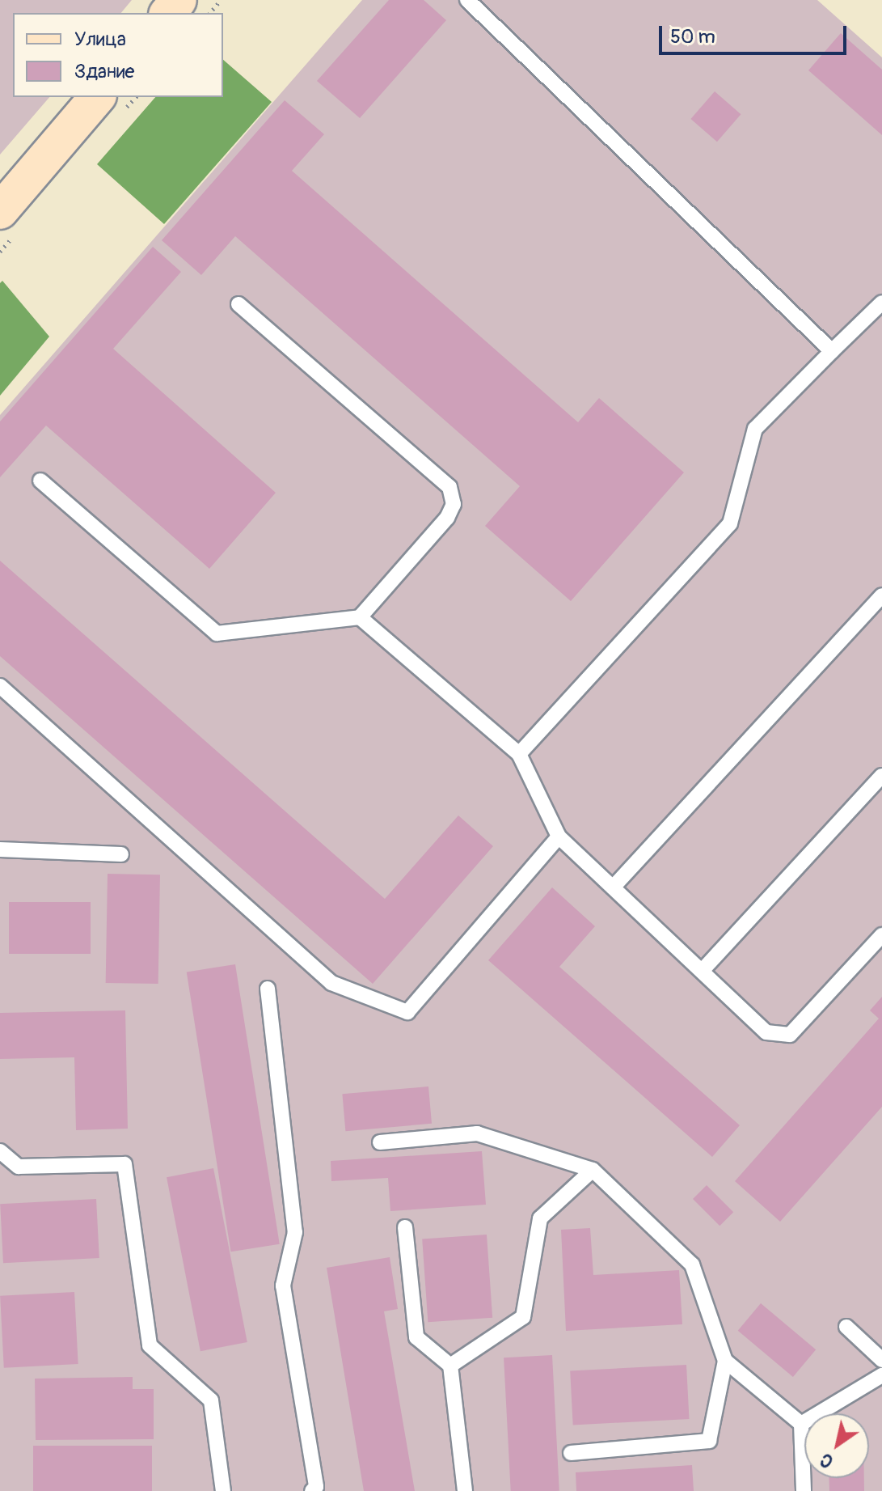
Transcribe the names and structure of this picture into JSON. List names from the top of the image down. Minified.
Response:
{"legend":["Улица","Здание"],"scale_bar":"50 m","north":"bottom left"}
